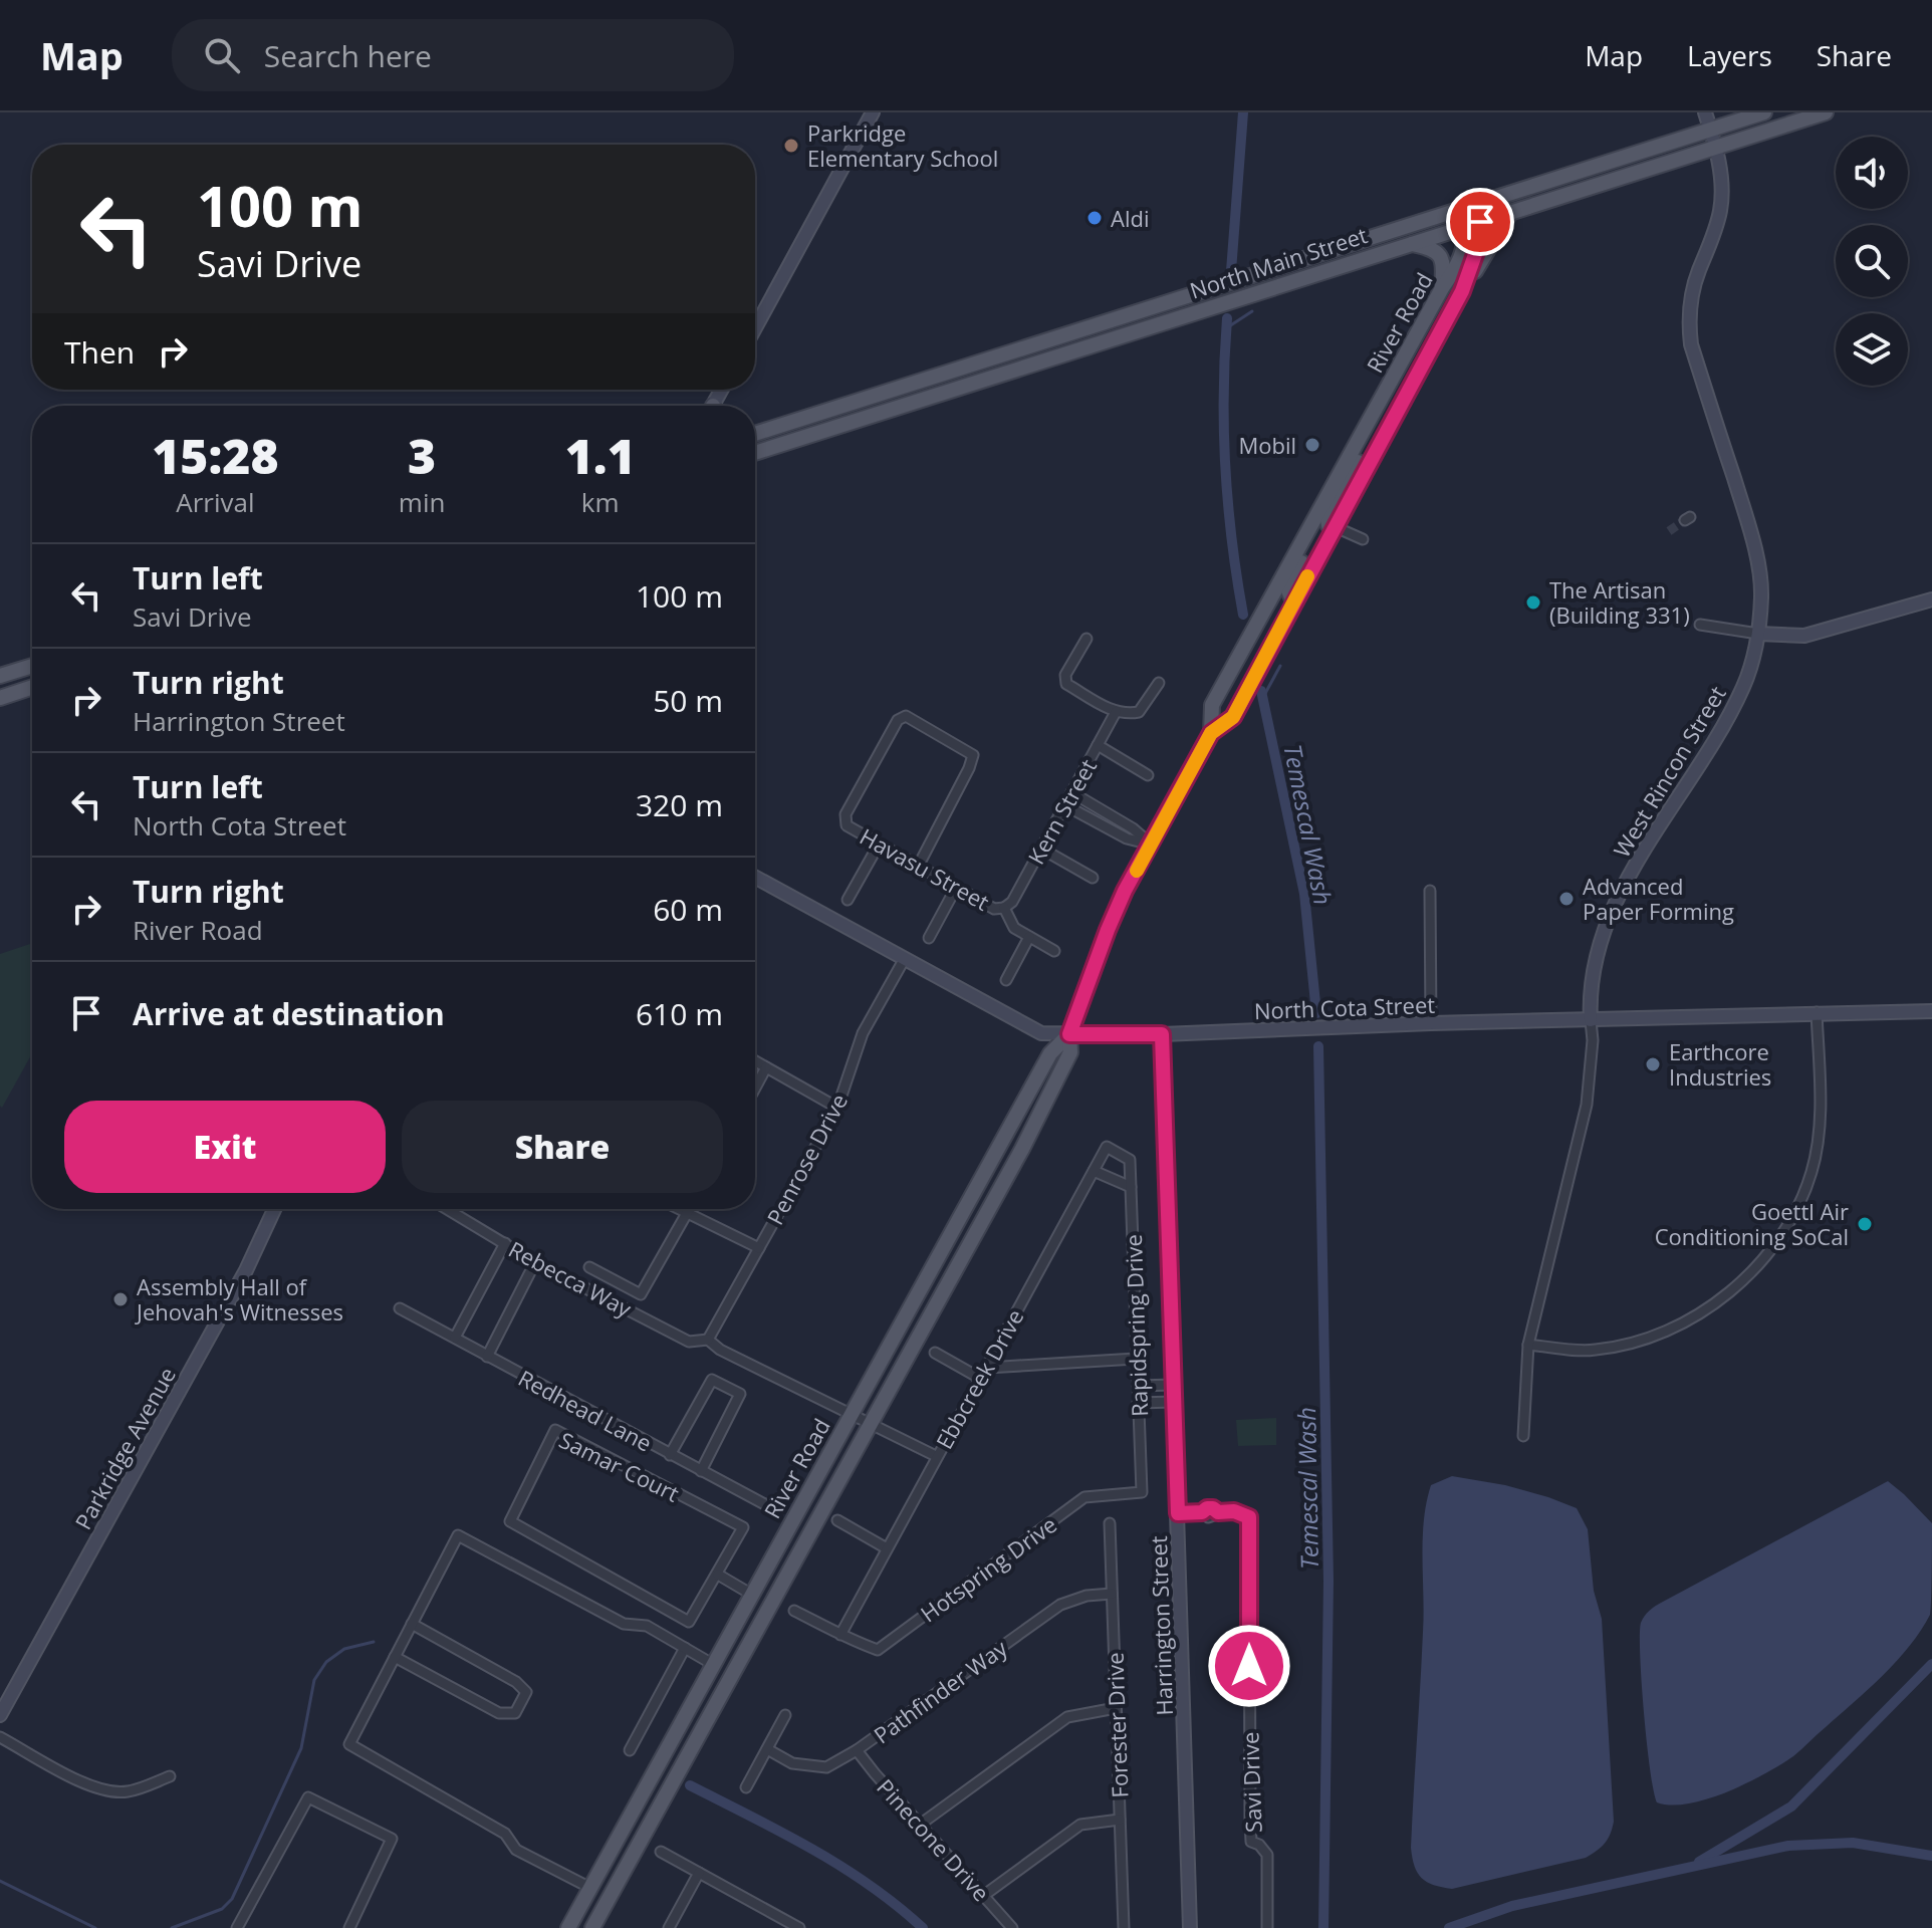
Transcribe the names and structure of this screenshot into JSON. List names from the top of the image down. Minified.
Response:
{"streets":{"main road":["North Main Street","River Road"],"street":["West Rincon Street","Kern Street","Havasu Street","North Cota Street","Penrose Drive","Rebecca Way","Rapidspring Drive","Ebbcreek Drive","Redhead Lane","Parkridge Avenue","Samar Court","Hotspring Drive","Harrington Street","Pathfinder Way","Forester Drive","Savi Drive","Pinecone Drive"]},"crossings":[["North Main Street","River Road"],["North Main Street","West Rincon Street"],["River Road","North Cota Street"],["West Rincon Street","North Cota Street"],["Kern Street","Havasu Street"],["North Cota Street","Penrose Drive"],["North Cota Street","Harrington Street"],["Penrose Drive","Rebecca Way"],["Rapidspring Drive","Ebbcreek Drive"],["Rapidspring Drive","Hotspring Drive"],["Ebbcreek Drive","Hotspring Drive"],["Harrington Street","Savi Drive"],["Pathfinder Way","Forester Drive"],["Pathfinder Way","Pinecone Drive"]],"water":["Temescal Wash"],"places":["Parkridge Elementary School","Aldi","Mobil","The Artisan (Building 331)","Advanced Paper Forming","Earthcore Industries","Goettl Air Conditioning SoCal","Assembly Hall of Jehovah's Witnesses"],"page":{"header":"Map","search":"Search here","nav":["Map","Layers","Share"],"turn":["100 m","Savi Drive"],"then":"Then","eta":["15:28","Arrival","3","min","1.1","km"],"list":[{"name":"Turn left","note":"Savi Drive","value":"100 m"},{"name":"Turn right","note":"Harrington Street","value":"50 m"},{"name":"Turn left","note":"North Cota Street","value":"320 m"},{"name":"Turn right","note":"River Road","value":"60 m"},{"name":"Arrive at destination","value":"610 m"}],"buttons":["Exit","Share"]}}
